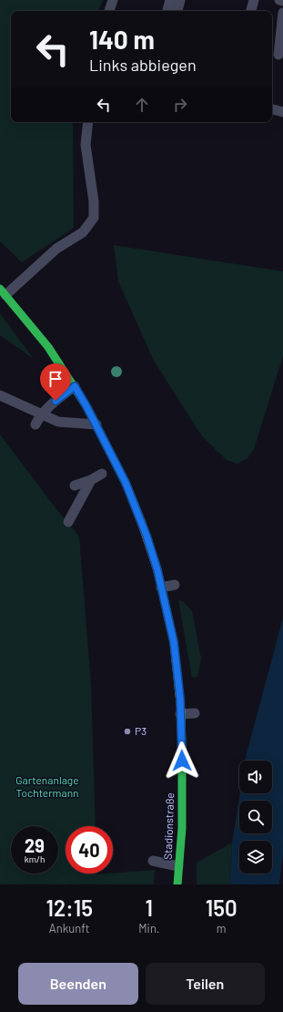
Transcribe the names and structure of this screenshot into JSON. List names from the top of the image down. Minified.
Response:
{"streets":{"street":["Stadionstraße"]},"parks":["Gartenanlage Tochtermann"],"places":["P3"],"page":{"turn":["140 m","Links abbiegen"],"speed":"29 km/h","limit":"40","eta":["12:15","Ankunft","1","Min.","150","m"],"buttons":["Beenden","Teilen"]}}
